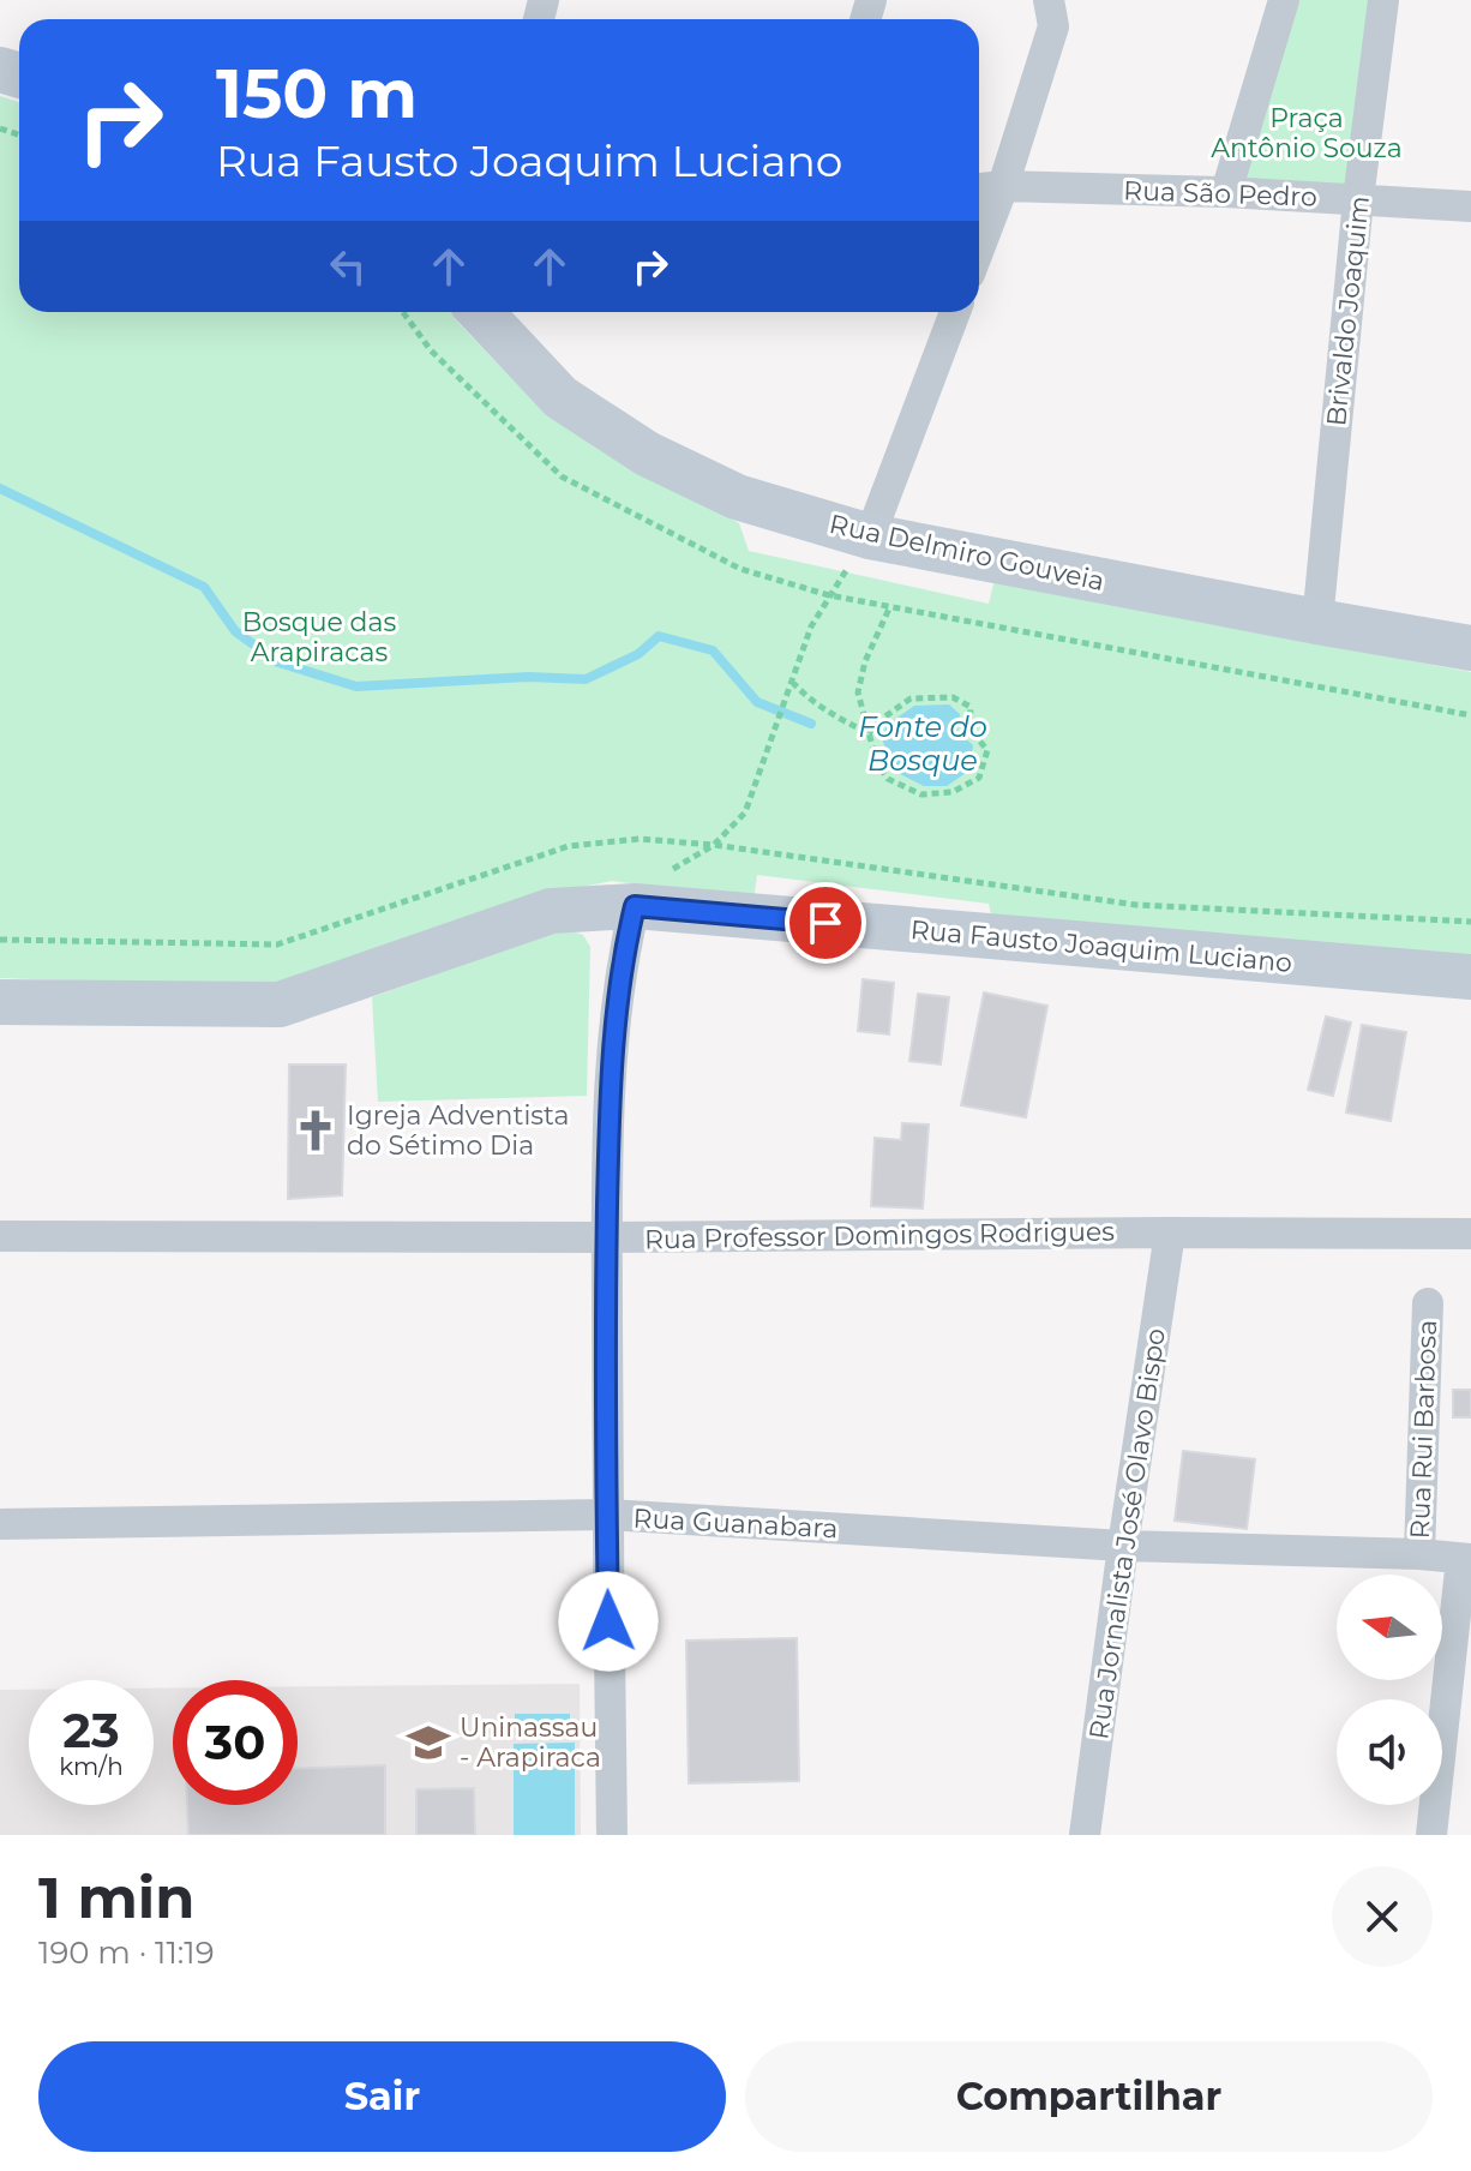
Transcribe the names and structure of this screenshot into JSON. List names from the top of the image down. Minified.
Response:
{"streets":{"street":["Rua São Pedro","Brivaldo Joaquim","Rua Delmiro Gouveia","Rua Fausto Joaquim Luciano","Rua Professor Domingos Rodrigues","Rua Rui Barbosa","Rua Guanabara","Rua Jornalista José Olavo Bispo"]},"crossings":[["Rua São Pedro","Brivaldo Joaquim"],["Brivaldo Joaquim","Rua Delmiro Gouveia"],["Rua Professor Domingos Rodrigues","Rua Jornalista José Olavo Bispo"],["Rua Rui Barbosa","Rua Guanabara"],["Rua Guanabara","Rua Jornalista José Olavo Bispo"]],"water":["Fonte do Bosque"],"parks":["Praça Antônio Souza","Bosque das Arapiracas"],"places":{"church":["Igreja Adventista do Sétimo Dia"],"school or university":["Uninassau - Arapiraca"]},"north":"left","page":{"turn":["150 m","Rua Fausto Joaquim Luciano"],"speed":"23 km/h","limit":"30","heading":["1 min","190 m · 11:19"],"buttons":["Sair","Compartilhar"]}}
